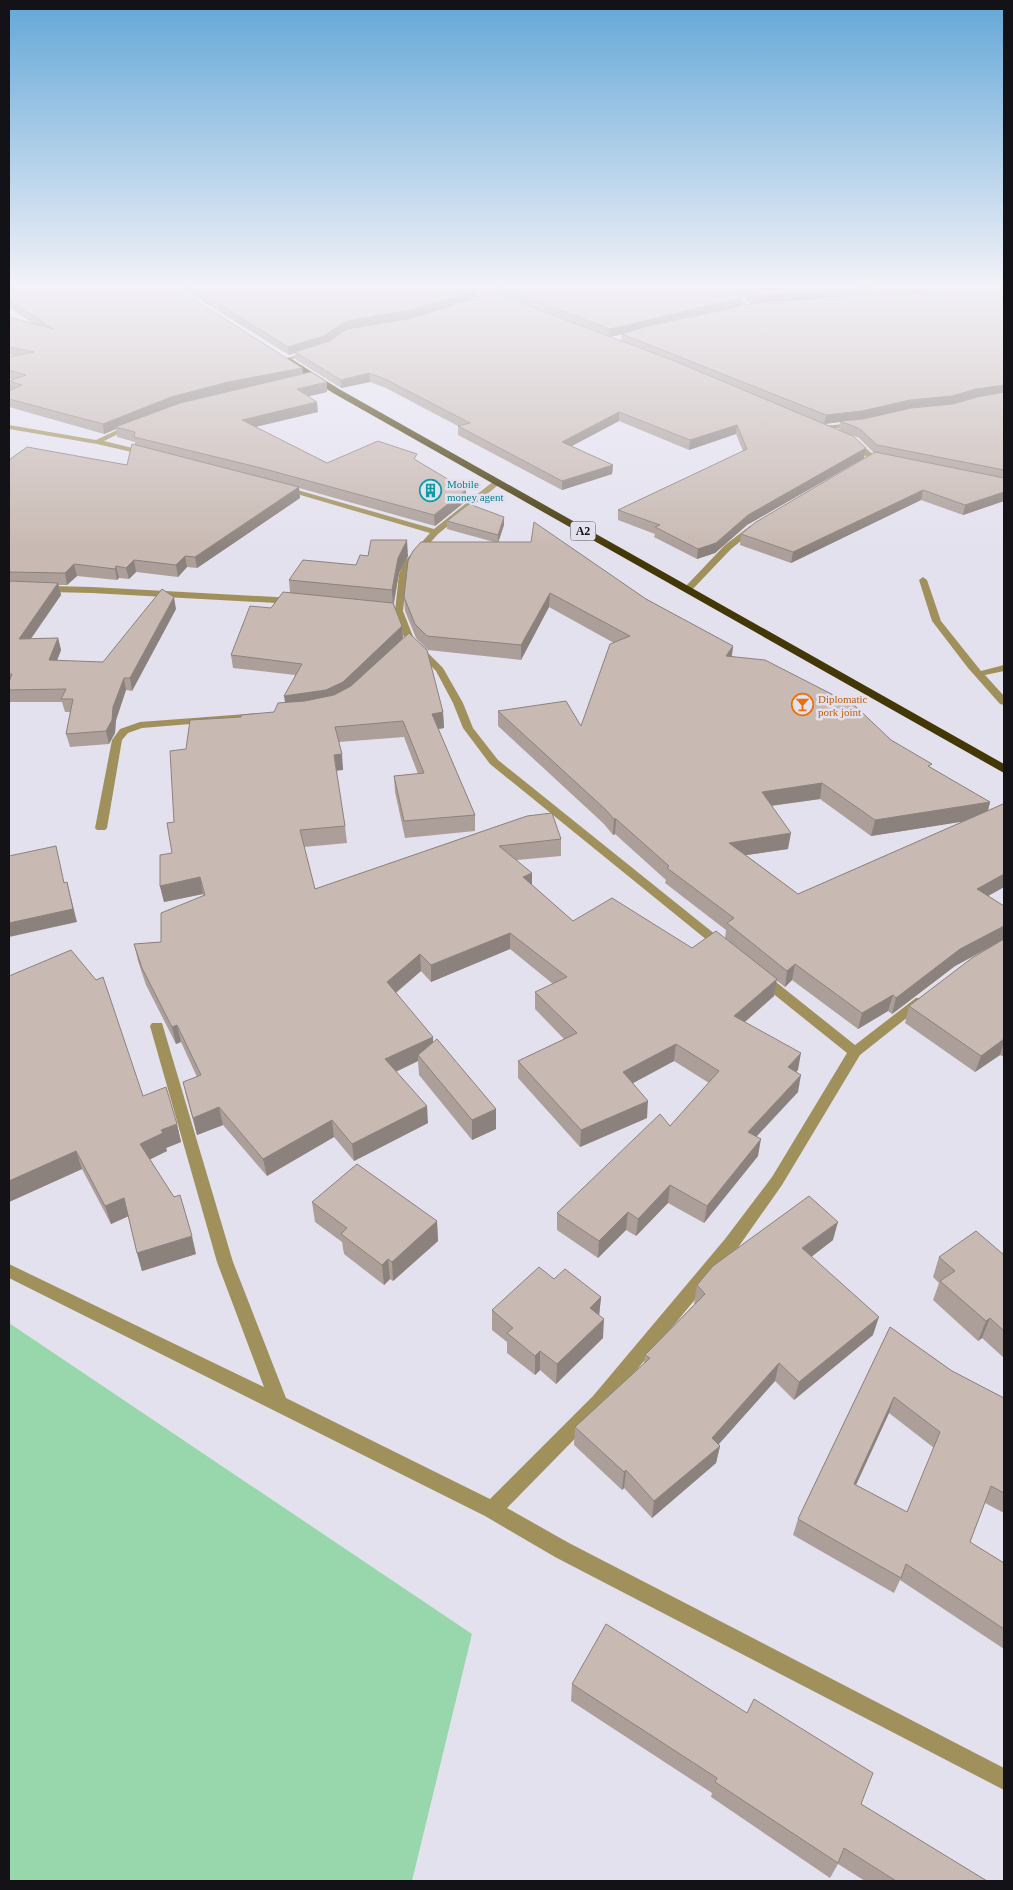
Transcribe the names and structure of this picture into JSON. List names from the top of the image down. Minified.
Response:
{"streets":{"highway":["A2"]},"places":{"building":["Mobile money agent"],"bar":["Diplomatic pork joint"]}}
